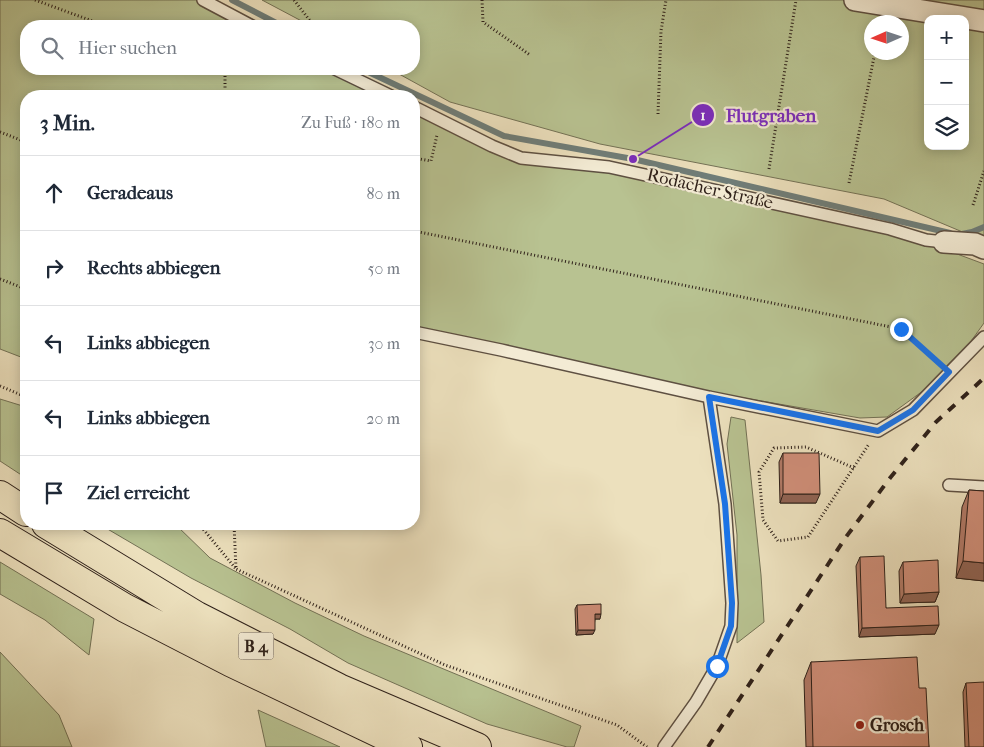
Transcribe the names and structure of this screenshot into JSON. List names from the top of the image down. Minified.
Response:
{"streets":{"highway":["B 4"],"street":["Rodacher Straße"]},"places":["Flutgraben","Grosch"],"north":"left","page":{"map_buttons":["+","−"],"search":"Hier suchen","heading":["3 Min.","Zu Fuß · 180 m"],"list":[["Geradeaus","80 m"],["Rechts abbiegen","50 m"],["Links abbiegen","30 m"],["Links abbiegen","20 m"],"Ziel erreicht"]}}
